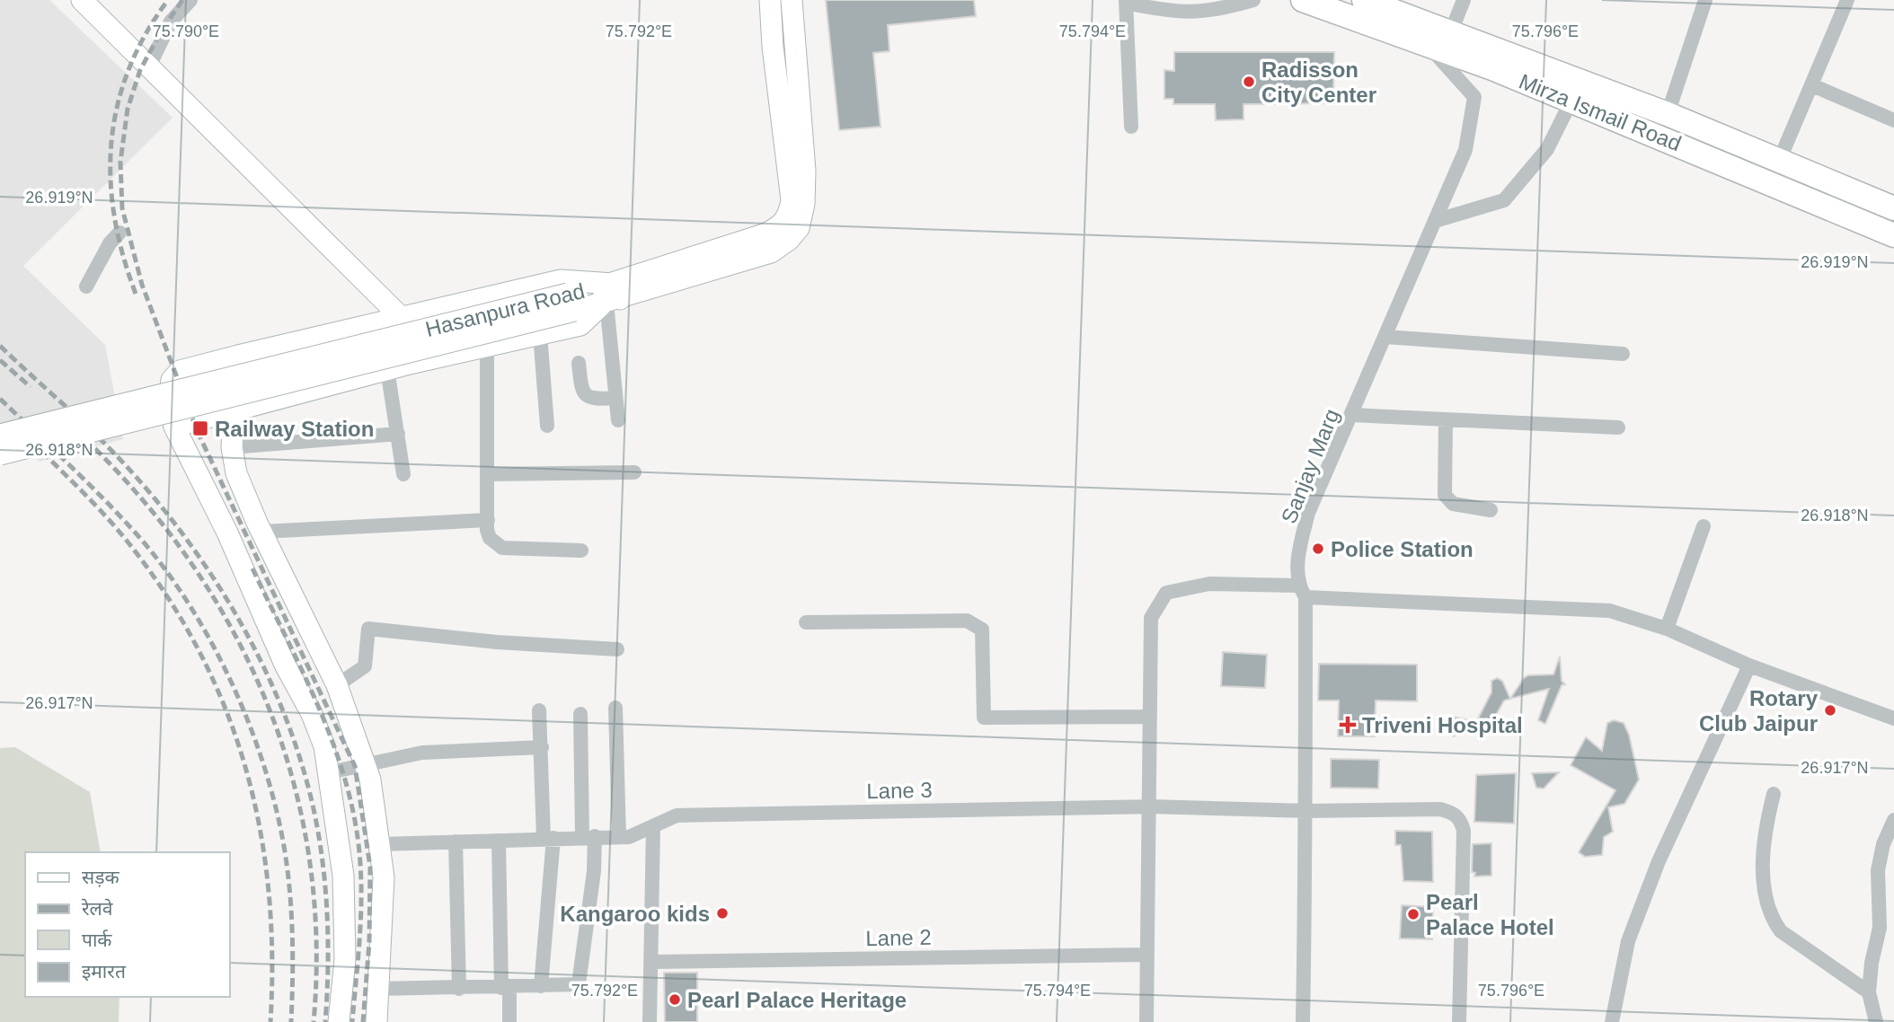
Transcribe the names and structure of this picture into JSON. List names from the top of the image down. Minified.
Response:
{"streets":{"main road":["Mirza Ismail Road"],"street":["Hasanpura Road","Sanjay Marg","Lane 3","Lane 2"]},"crossings":[["Mirza Ismail Road","Sanjay Marg"],["Sanjay Marg","Lane 3"]],"places":{"other":["Radisson City Center","Police Station","Rotary Club Jaipur","Kangaroo kids","Pearl Palace Hotel","Pearl Palace Heritage"],"transit":["Railway Station"],"health":["Triveni Hospital"]},"legend":["सड़क","रेलवे","पार्क","इमारत"],"coordinates":["75.790°E","75.792°E","75.794°E","75.796°E","26.919°N","26.918°N","26.917°N"]}
